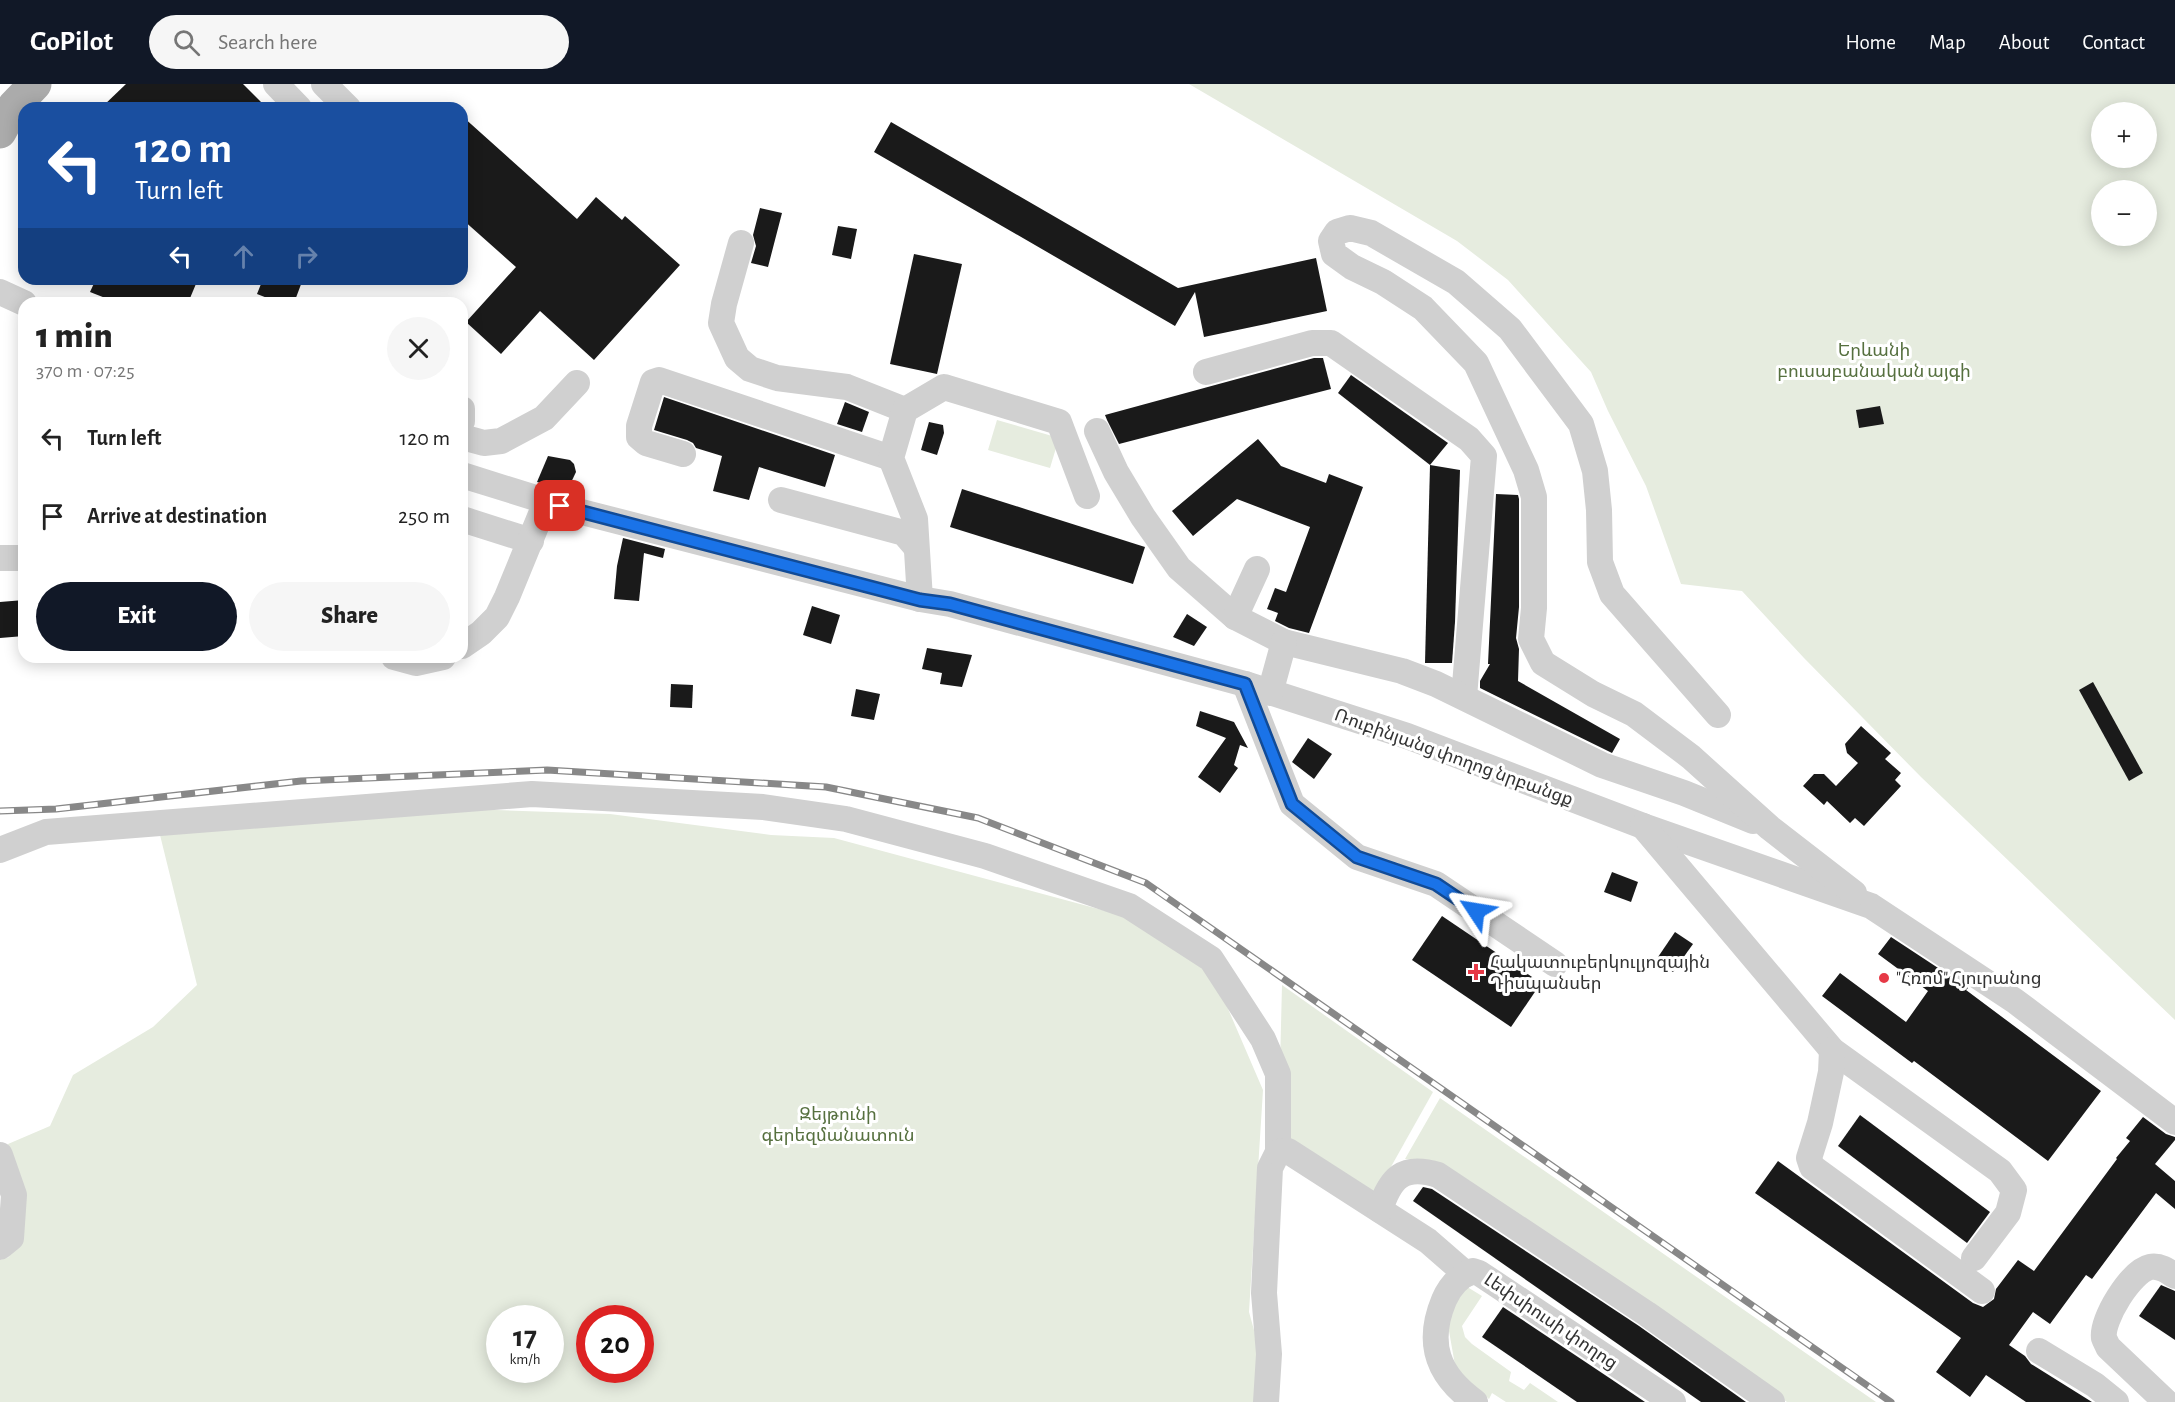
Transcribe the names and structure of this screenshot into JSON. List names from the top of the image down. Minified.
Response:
{"streets":{"street":["Ռուբինյանց փողոց նրբանցք","Լեփսիուսի փողոց"]},"parks":["Երևանի բուսաբանական այգի","Զեյթունի գերեզմանատուն"],"places":{"health":["Հակատուբերկուլյոզային Դիսպանսեր"],"other":["\"Հռոմ\" Հյուրանոց"]},"page":{"header":"GoPilot","search":"Search here","nav":["Home","Map","About","Contact"],"map_buttons":["+","−"],"turn":["120 m","Turn left"],"heading":["1 min","370 m · 07:25"],"list":[{"name":"Turn left","value":"120 m"},{"name":"Arrive at destination","value":"250 m"}],"buttons":["Exit","Share"],"speed":"17 km/h","limit":"20"}}
